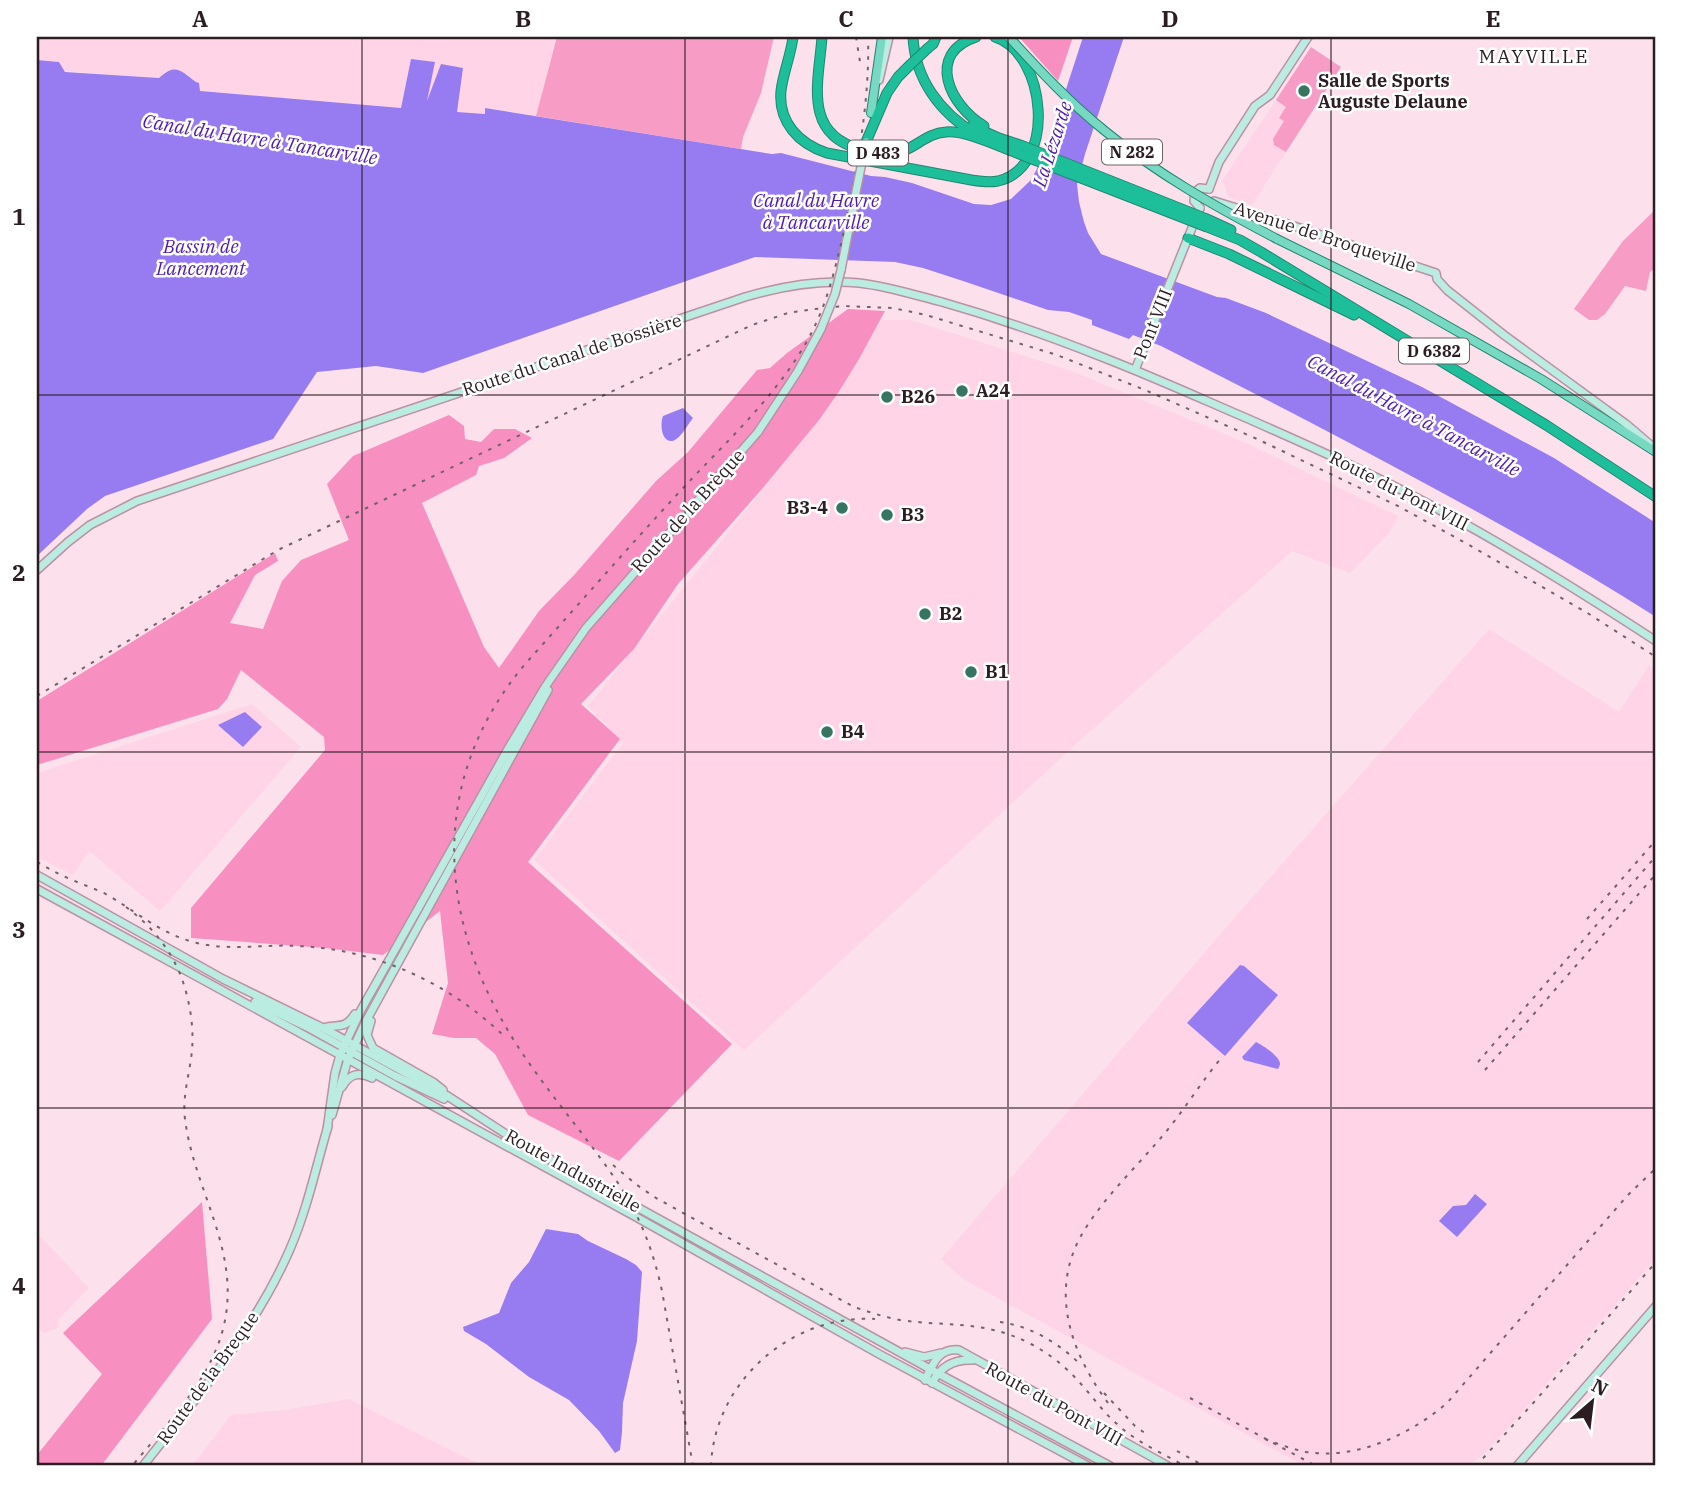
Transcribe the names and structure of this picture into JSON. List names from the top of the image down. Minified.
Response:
{"streets":{"highway":["D 483","D 6382"],"main road":["N 282","Avenue de Broqueville","Pont VIII","Route du Canal de Bossière","Route du Pont VIII","Route de la Brèque","Route Industrielle","Route de la Breque"]},"crossings":[["N 282","Avenue de Broqueville"],["D 483","D 6382"],["Avenue de Broqueville","Pont VIII"],["Pont VIII","Route du Canal de Bossière"],["Pont VIII","Route du Pont VIII"],["Route du Canal de Bossière","Route du Pont VIII"],["Route du Pont VIII","Route Industrielle"],["Route de la Brèque","Route Industrielle"]],"districts":["MAYVILLE"],"water":["Canal du Havre à Tancarville","La Lézarde","Bassin de Lancement"],"places":["Salle de Sports Auguste Delaune","A24","B26","B3-4","B3","B2","B1","B4"],"north":"top right","grid":{"columns":["A","B","C","D","E"],"rows":["1","2","3","4"]}}
